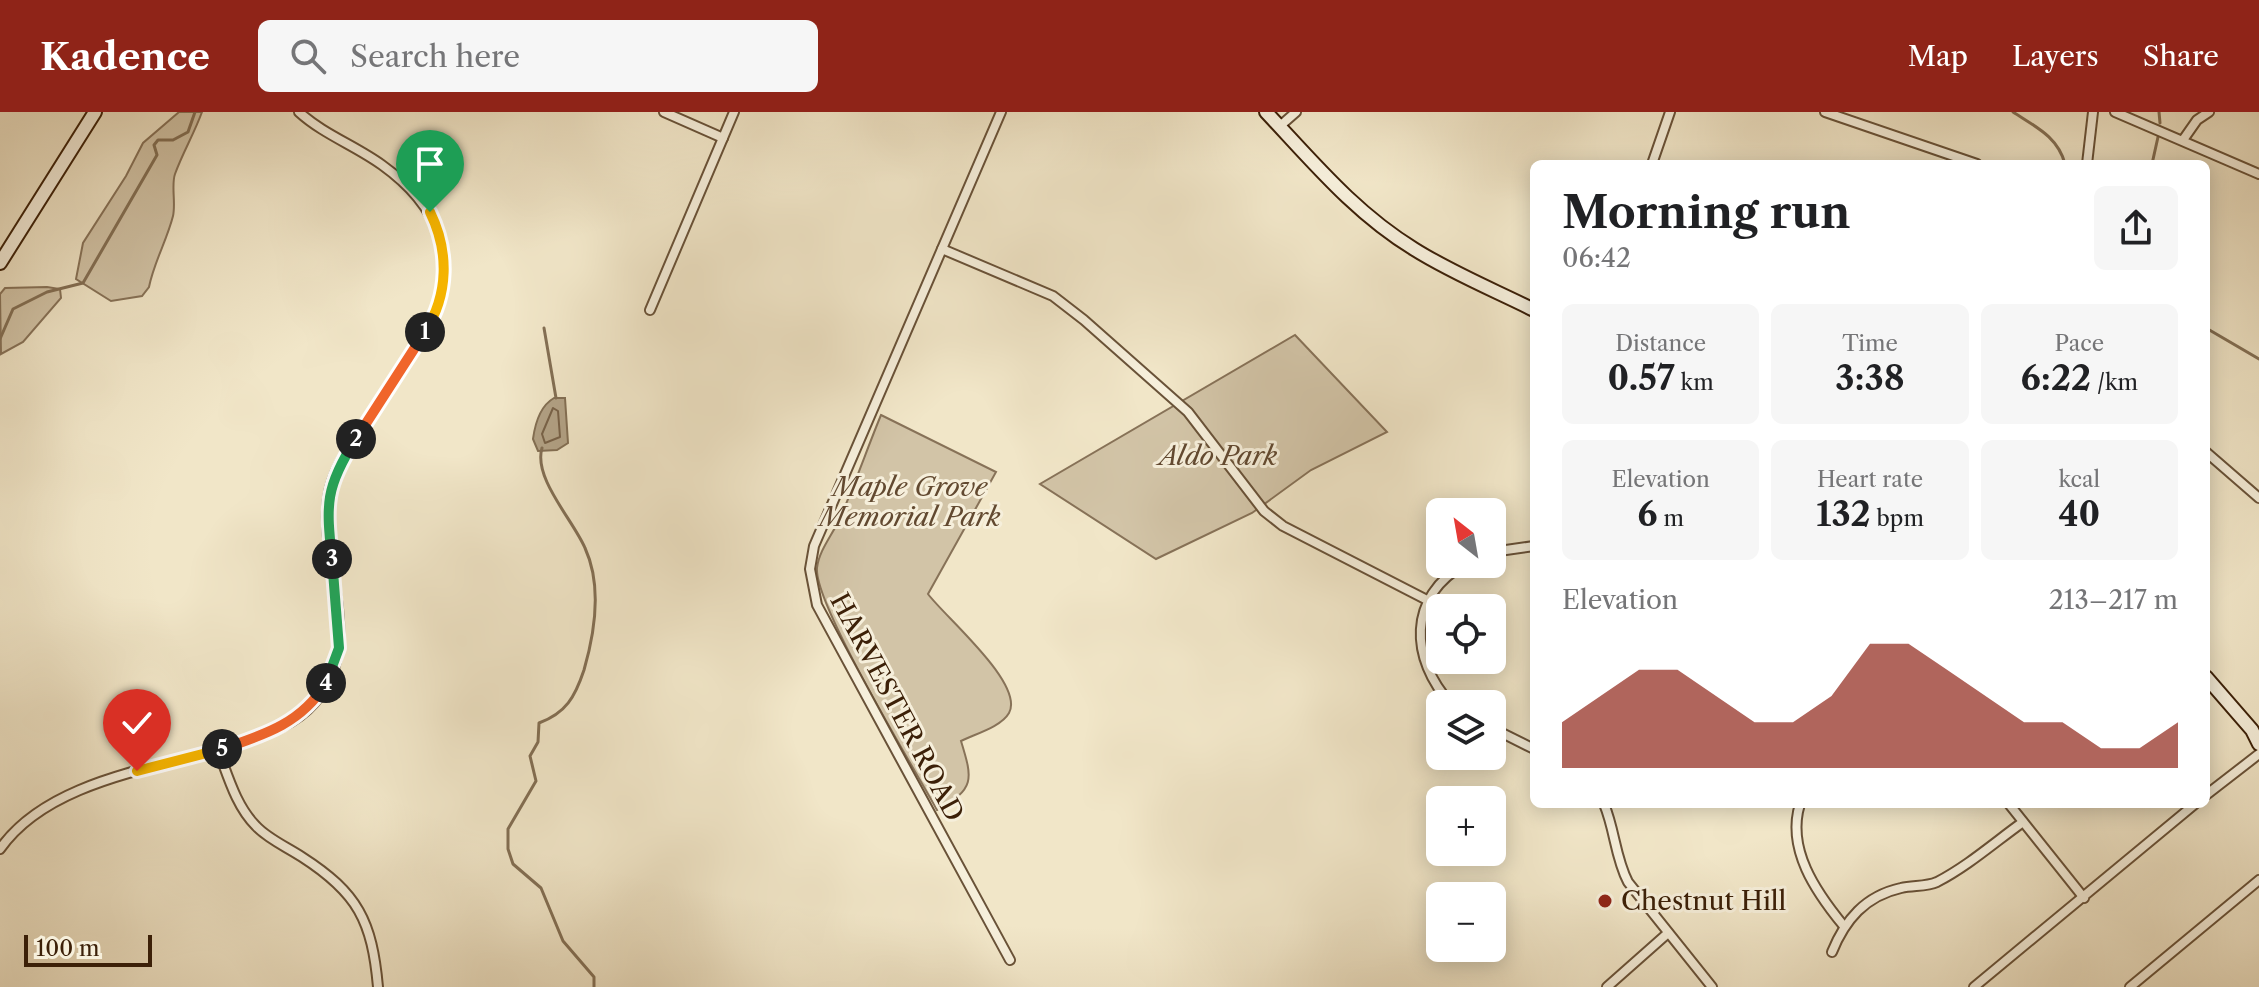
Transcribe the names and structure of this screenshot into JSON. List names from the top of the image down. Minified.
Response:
{"streets":{"street":["HARVESTER ROAD"]},"parks":["Aldo Park","Maple Grove Memorial Park"],"places":["Chestnut Hill"],"scale_bar":"100 m","north":"top left","page":{"header":"Kadence","search":"Search here","nav":["Map","Layers","Share"],"heading":["Morning run","06:42"],"stats":[["Distance","0.57 km"],["Time","3:38"],["Pace","6:22 /km"],["Elevation","6 m"],["Heart rate","132 bpm"],["kcal","40"]],"pins":["1","2","3","4","5"],"map_buttons":["+","−"],"chart":["Elevation","213–217 m"],"scale":"100 m"}}
